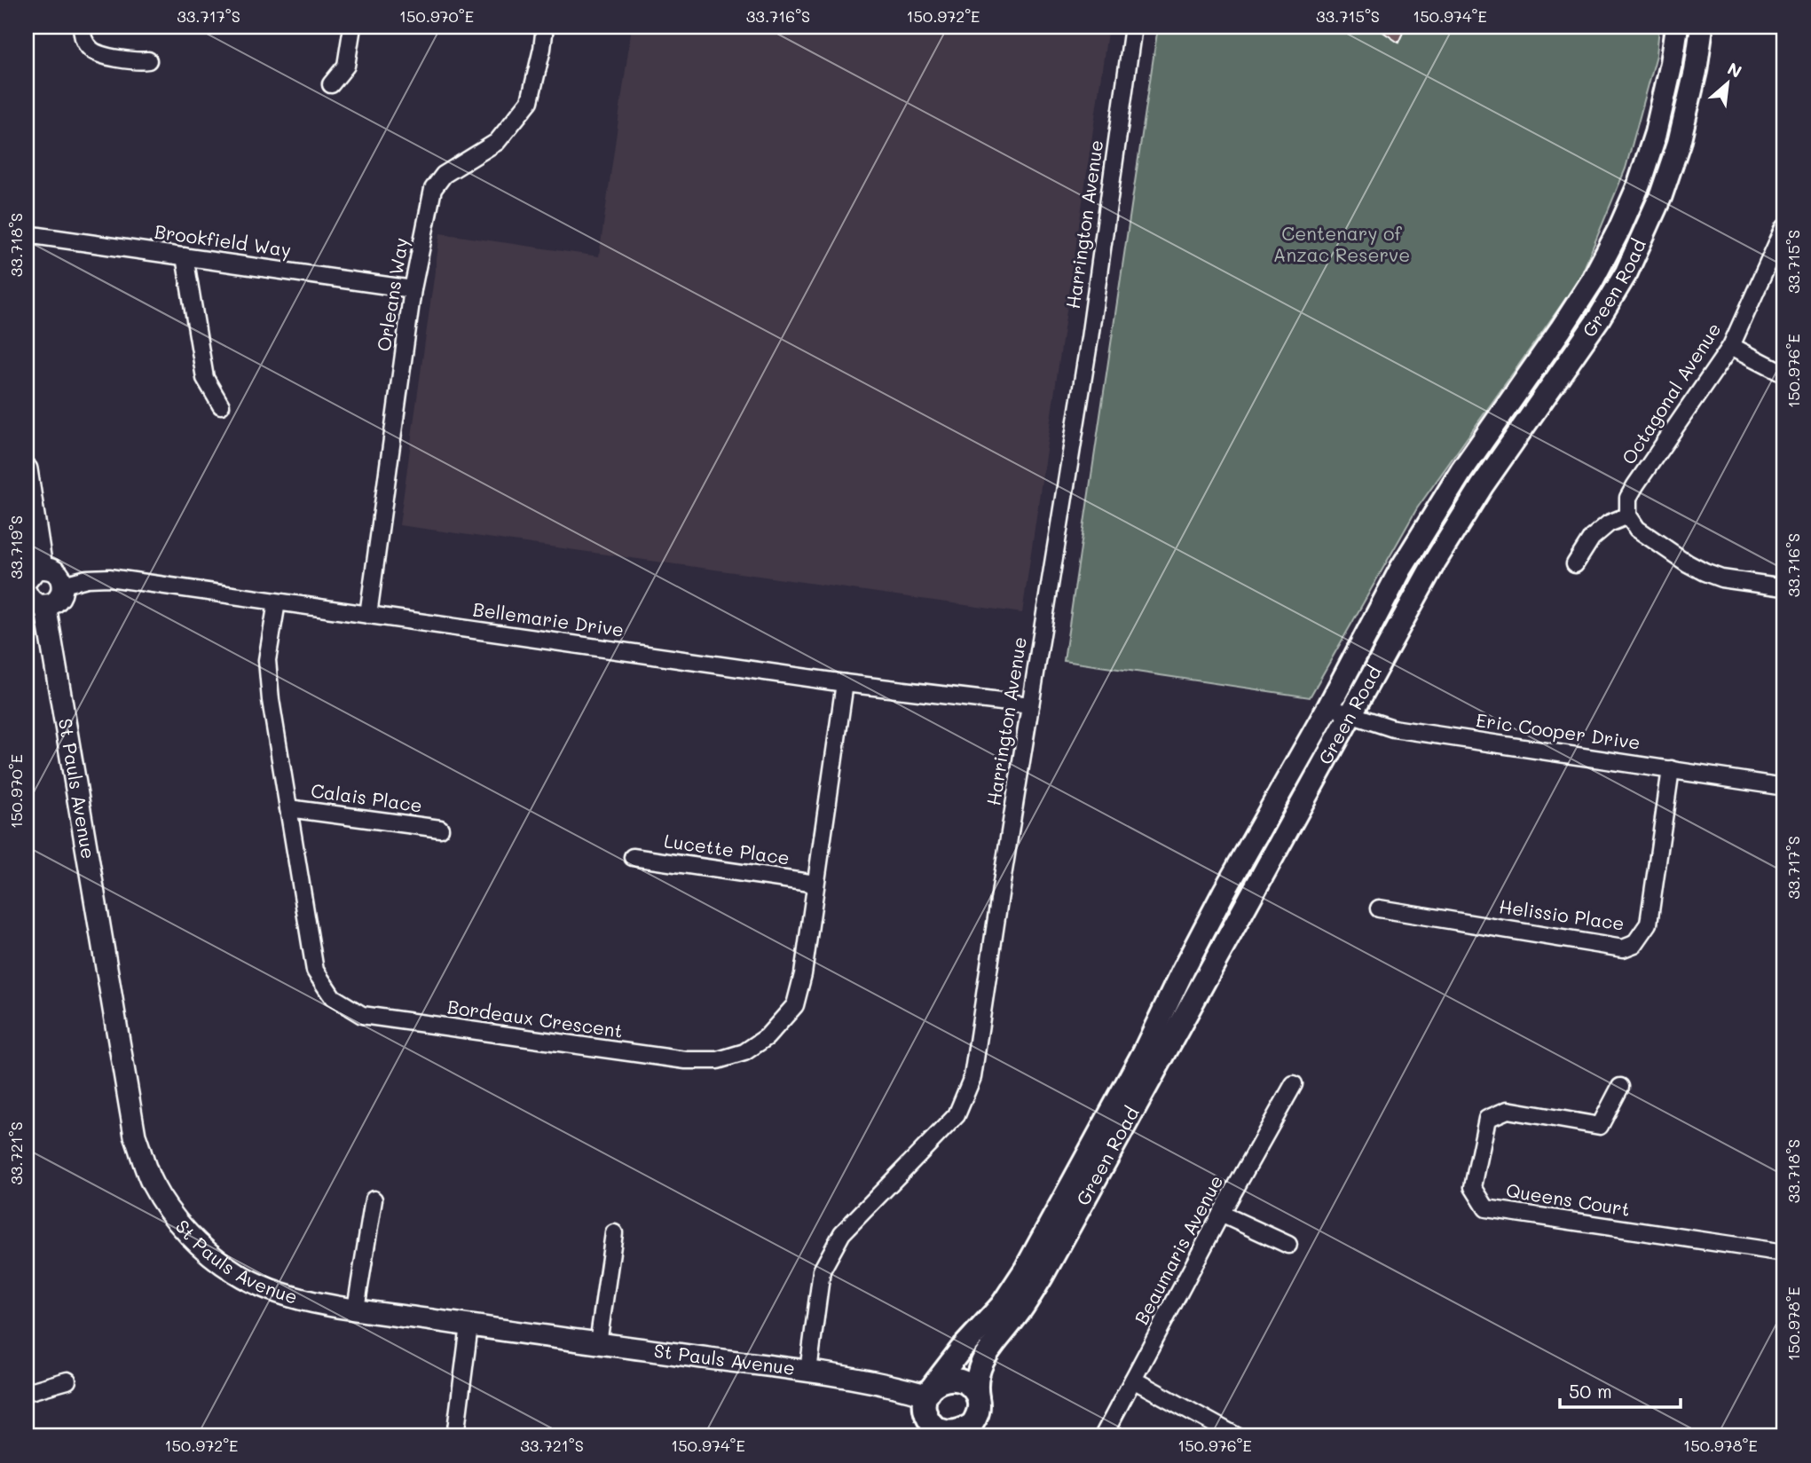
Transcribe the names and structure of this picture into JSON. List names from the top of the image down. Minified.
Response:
{"streets":{"main road":["Green Road"],"street":["Harrington Avenue","Brookfield Way","Orleans Way","Octagonal Avenue","Bellemarie Drive","Eric Cooper Drive","St Pauls Avenue","Calais Place","Lucette Place","Helissio Place","Bordeaux Crescent","Queens Court","Beaumaris Avenue"]},"crossings":[["Harrington Avenue","Bellemarie Drive"],["Harrington Avenue","St Pauls Avenue"],["Brookfield Way","Orleans Way"],["Green Road","Eric Cooper Drive"],["Green Road","St Pauls Avenue"],["Orleans Way","Bellemarie Drive"],["Bellemarie Drive","Bordeaux Crescent"],["Eric Cooper Drive","Helissio Place"],["Calais Place","Bordeaux Crescent"],["Lucette Place","Bordeaux Crescent"]],"parks":["Centenary of Anzac Reserve"],"scale_bar":"50 m","north":"top right","coordinates":["33.717°S","150.970°E","33.716°S","150.972°E","33.715°S","150.974°E","33.718°S","150.976°E","33.719°S","33.721°S","150.978°E"]}
